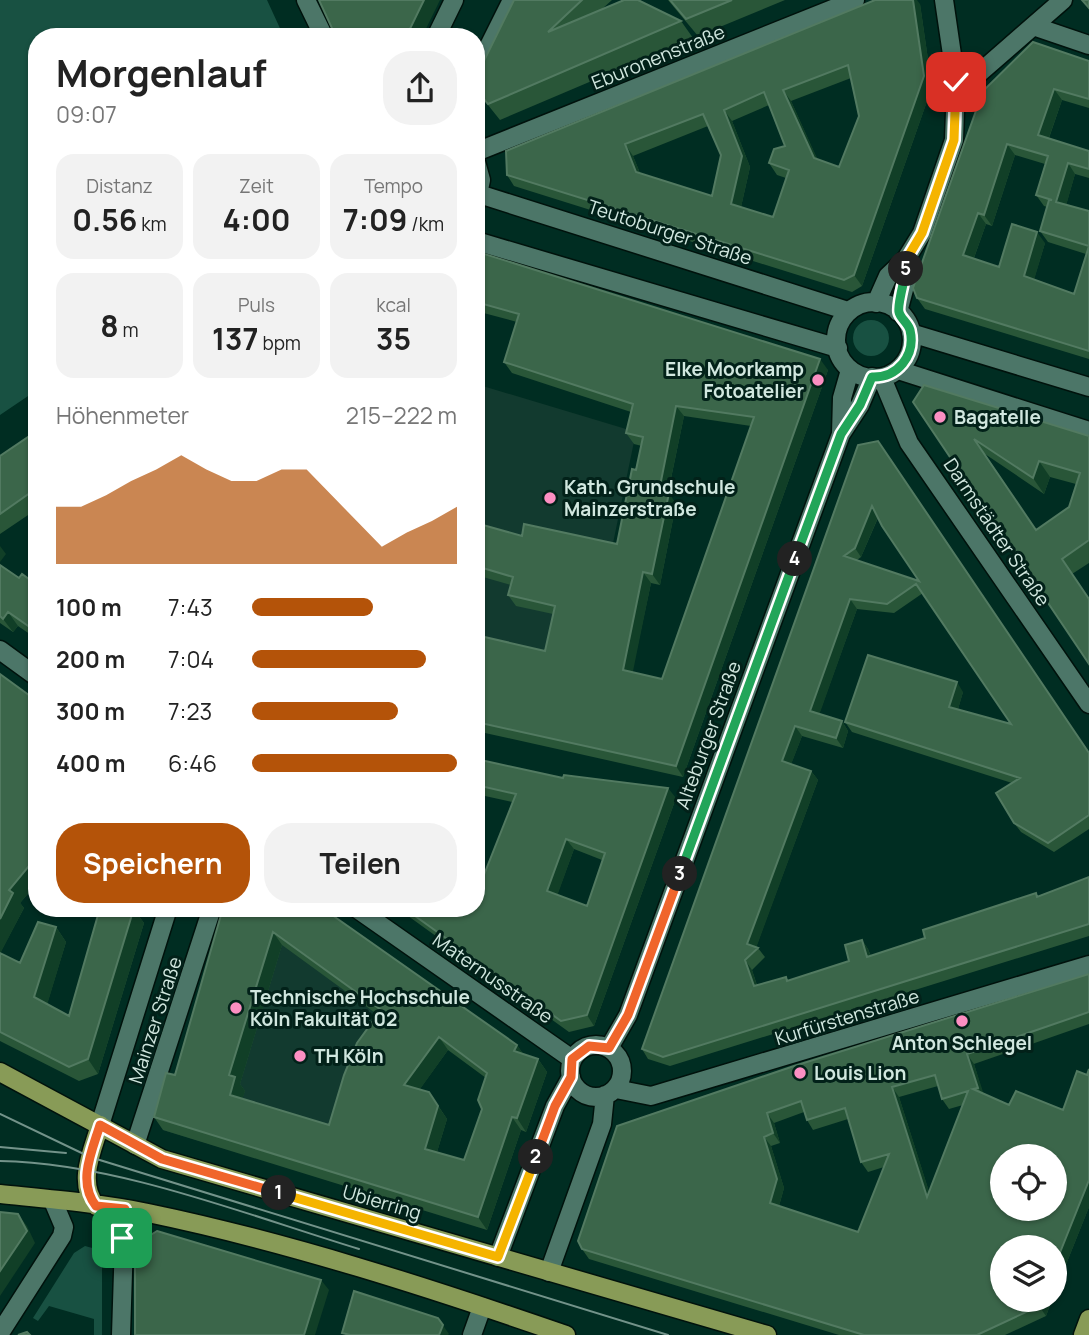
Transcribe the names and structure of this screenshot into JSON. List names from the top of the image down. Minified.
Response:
{"streets":{"main road":["Ubierring"],"street":["Eburonenstraße","Teutoburger Straße","Darmstädter Straße","Alteburger Straße","Maternusstraße","Kurfürstenstraße","Mainzer Straße"]},"crossings":[["Teutoburger Straße","Darmstädter Straße"],["Teutoburger Straße","Alteburger Straße"],["Darmstädter Straße","Alteburger Straße"],["Alteburger Straße","Maternusstraße"],["Alteburger Straße","Kurfürstenstraße"],["Maternusstraße","Kurfürstenstraße"],["Mainzer Straße","Ubierring"]],"places":["Elke Moorkamp Fotoatelier","Bagatelle","Kath. Grundschule Mainzerstraße","Technische Hochschule Köln Fakultät 02","Anton Schlegel","TH Köln","Louis Lion"],"page":{"heading":["Morgenlauf","09:07"],"stats":[["Distanz","0.56 km"],["Zeit","4:00"],["Tempo","7:09 /km"],["8 m"],["Puls","137 bpm"],["kcal","35"]],"pins":["5","4","3","2","1"],"chart":["Höhenmeter","215–222 m"],"list":[{"name":"100 m","note":"7:43"},{"name":"200 m","note":"7:04"},{"name":"300 m","note":"7:23"},{"name":"400 m","note":"6:46"}],"buttons":["Speichern","Teilen"]}}
